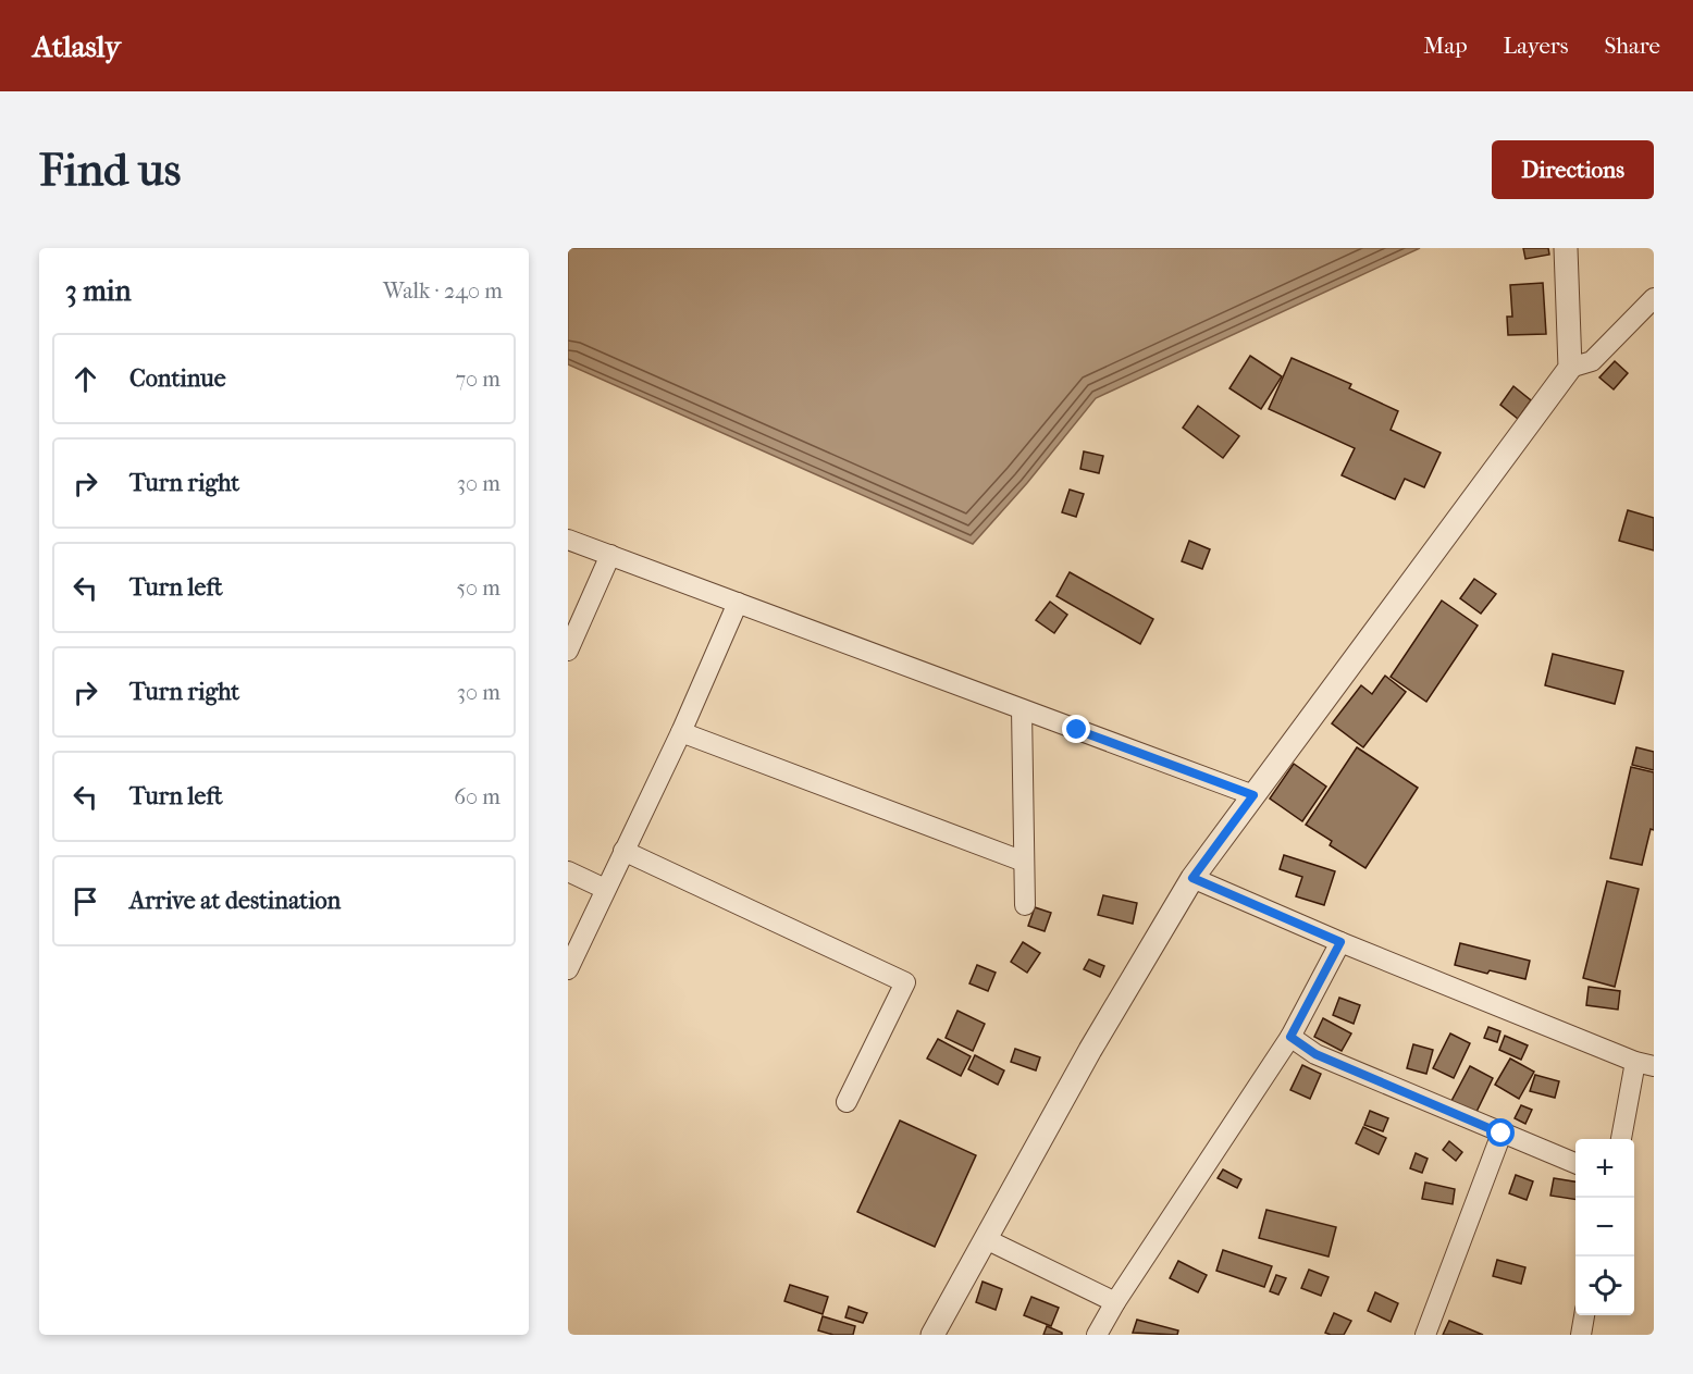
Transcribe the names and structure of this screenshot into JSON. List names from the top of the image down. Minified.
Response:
{"page":{"header":"Atlasly","nav":["Map","Layers","Share"],"buttons":"Directions","title":"Find us","heading":["3 min","Walk · 240 m"],"list":[["Continue","70 m"],["Turn right","30 m"],["Turn left","50 m"],["Turn right","30 m"],["Turn left","60 m"],"Arrive at destination"],"map_buttons":["+","−"]}}
